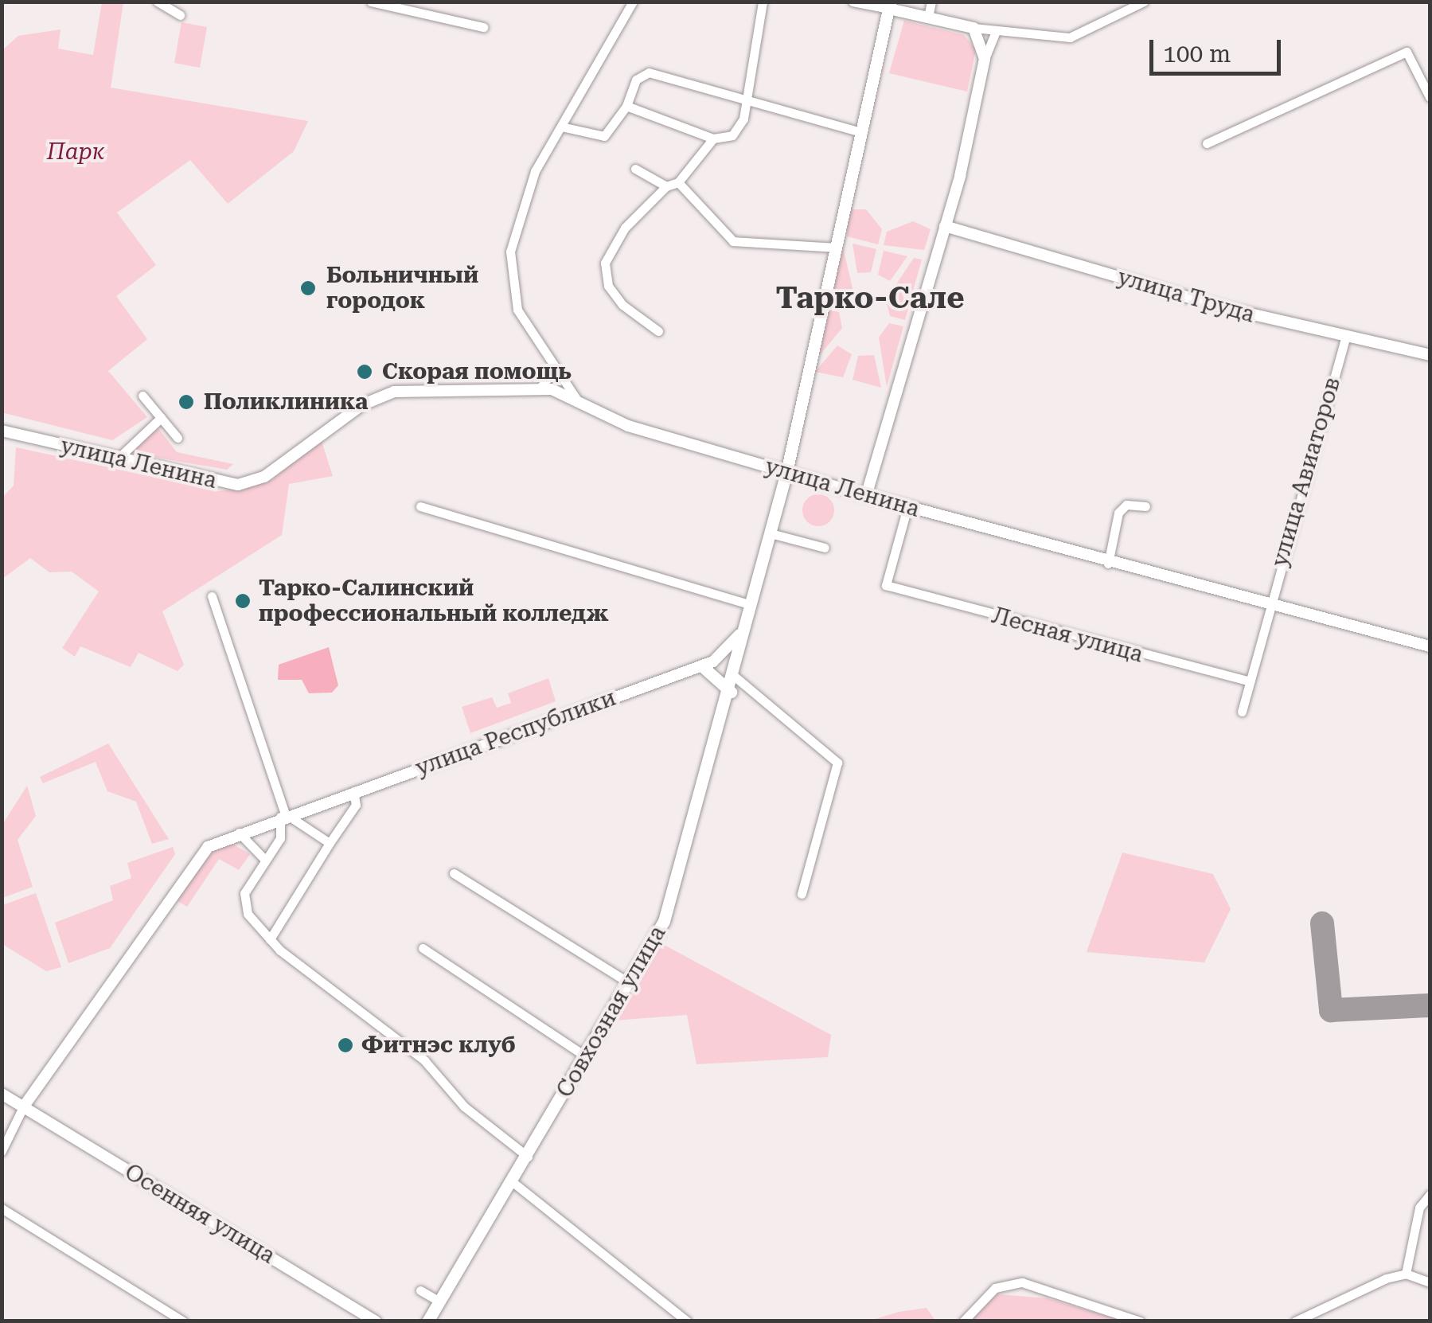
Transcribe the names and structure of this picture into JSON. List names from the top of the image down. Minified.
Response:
{"streets":{"main road":["улица Республики","Совхозная улица"],"street":["улица Труда","улица Ленина","улица Авиаторов","Лесная улица","Осенняя улица"]},"crossings":[["улица Труда","улица Авиаторов"],["улица Ленина","улица Авиаторов"],["улица Ленина","Лесная улица"],["улица Ленина","улица Республики"],["улица Авиаторов","Лесная улица"],["улица Республики","Совхозная улица"],["улица Республики","Осенняя улица"]],"districts":["Тарко-Сале"],"parks":["Парк"],"places":["Больничный городок","Скорая помощь","Поликлиника","Тарко-Салинский профессиональный колледж","Фитнэс клуб"],"scale_bar":"100 m"}
